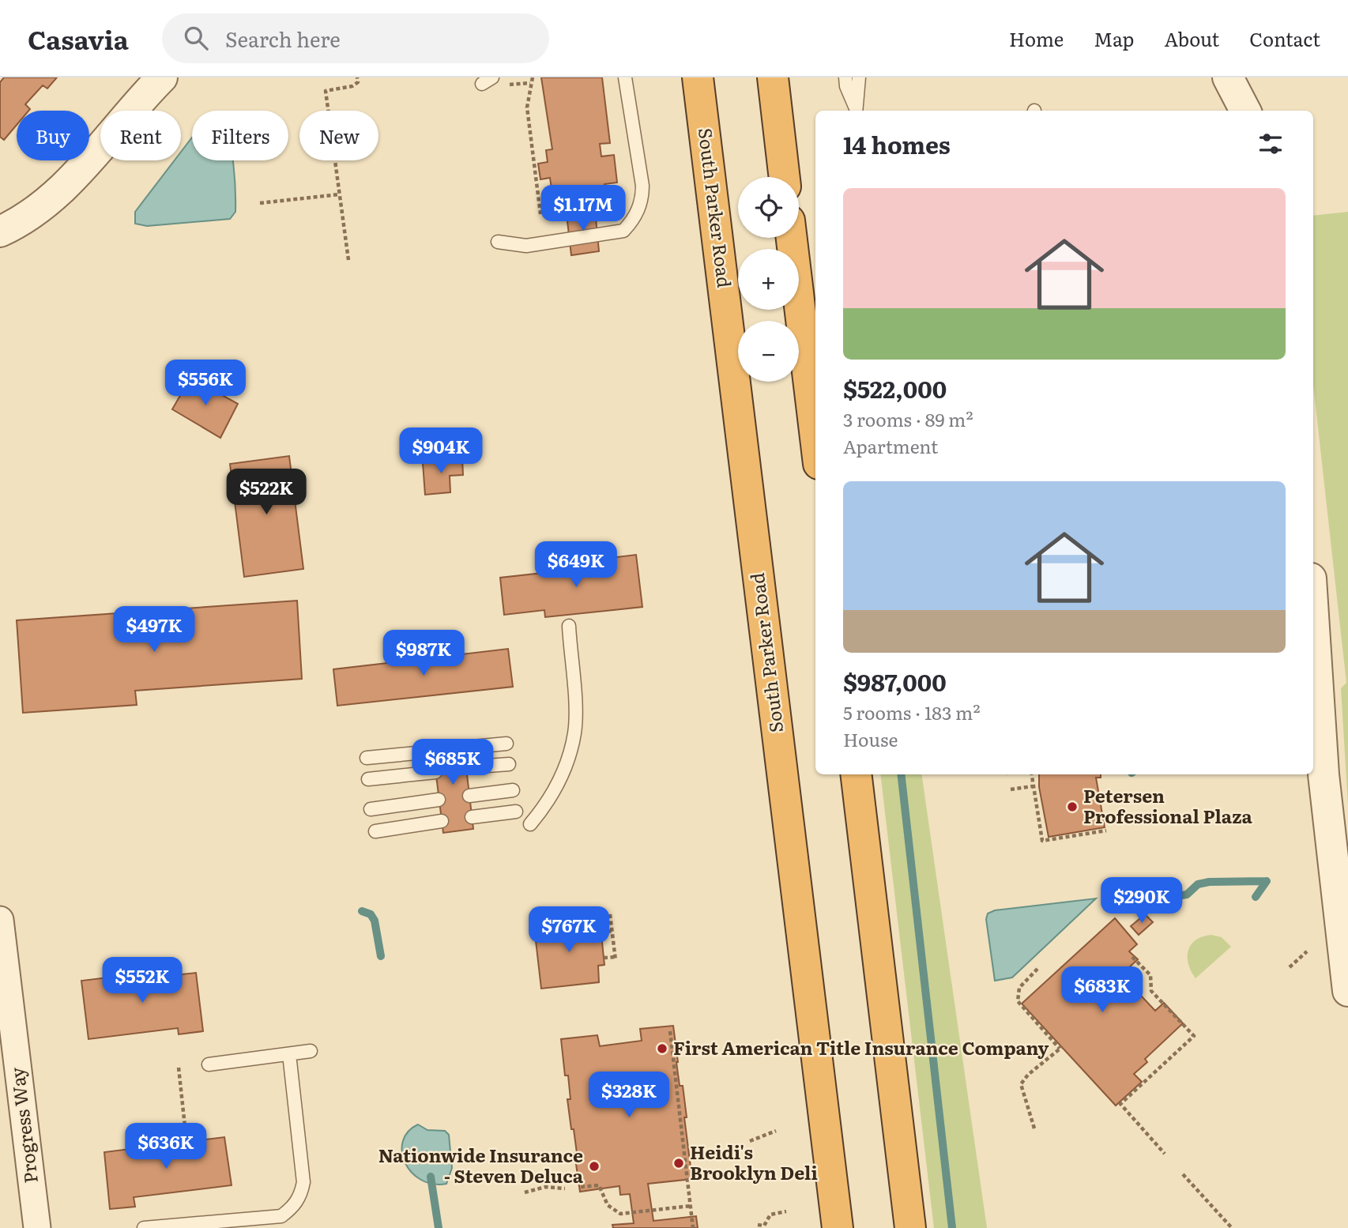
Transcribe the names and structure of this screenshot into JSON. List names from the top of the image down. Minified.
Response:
{"streets":{"highway":["South Parker Road"],"street":["Progress Way"]},"places":["Petersen Professional Plaza","First American Title Insurance Company","Heidi's Brooklyn Deli","Nationwide Insurance - Steven Deluca"],"page":{"header":"Casavia","search":"Search here","nav":["Home","Map","About","Contact"],"chip":["Buy","Rent","Filters","New"],"heading":"14 homes","map_buttons":["+","−"],"list":[{"name":"$522,000","note":"3 rooms · 89 m² · Apartment"},{"name":"$987,000","note":"5 rooms · 183 m² · House"}],"price":["$1.17M","$556K","$904K","$522K","$649K","$497K","$987K","$685K","$290K","$767K","$552K","$683K","$328K","$636K"]}}
